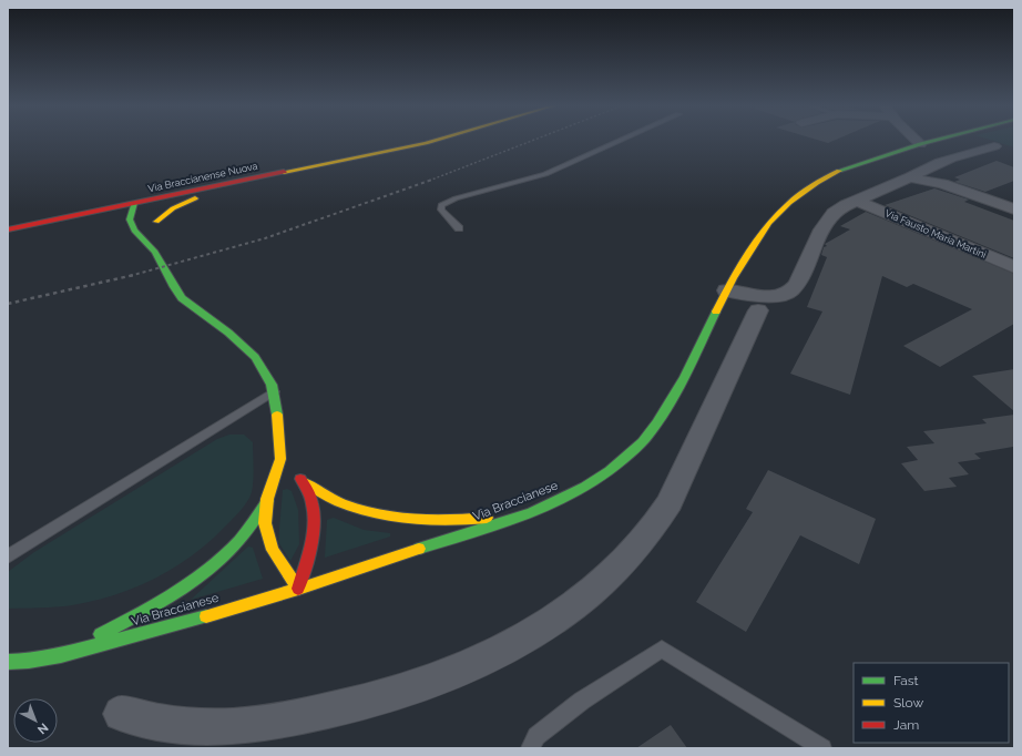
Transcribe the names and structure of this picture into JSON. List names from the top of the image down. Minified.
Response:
{"streets":{"street":["Via Braccianense Nuova","Via Fausto Maria Martini","Via Braccianese"]},"legend":["Fast","Slow","Jam"],"north":"bottom right"}
